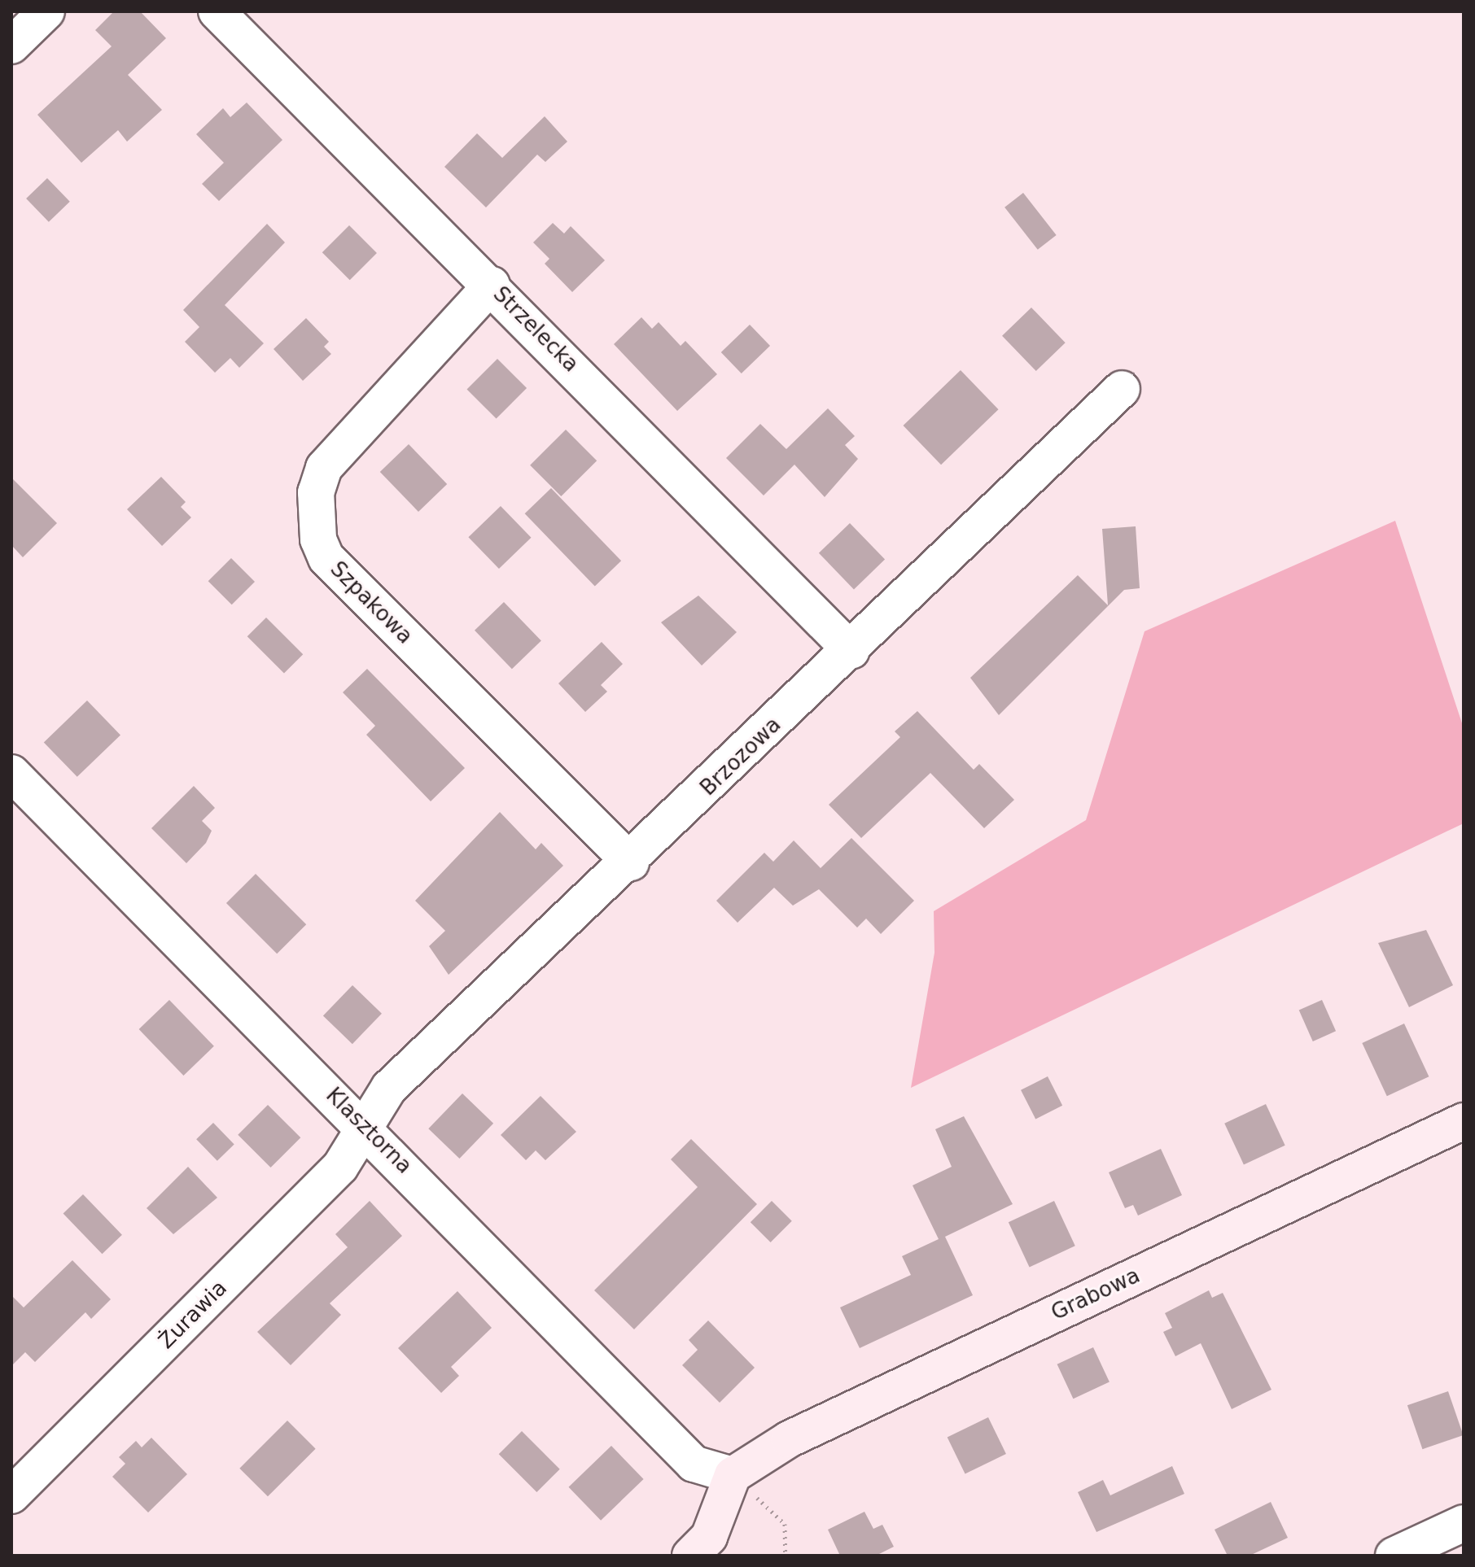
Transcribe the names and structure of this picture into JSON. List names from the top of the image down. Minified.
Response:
{"streets":{"street":["Strzelecka","Szpakowa","Brzozowa","Klasztorna","Grabowa","Żurawia"]},"crossings":[["Strzelecka","Szpakowa"],["Strzelecka","Brzozowa"],["Szpakowa","Brzozowa"],["Brzozowa","Klasztorna"],["Brzozowa","Żurawia"],["Klasztorna","Grabowa"],["Klasztorna","Żurawia"]]}
